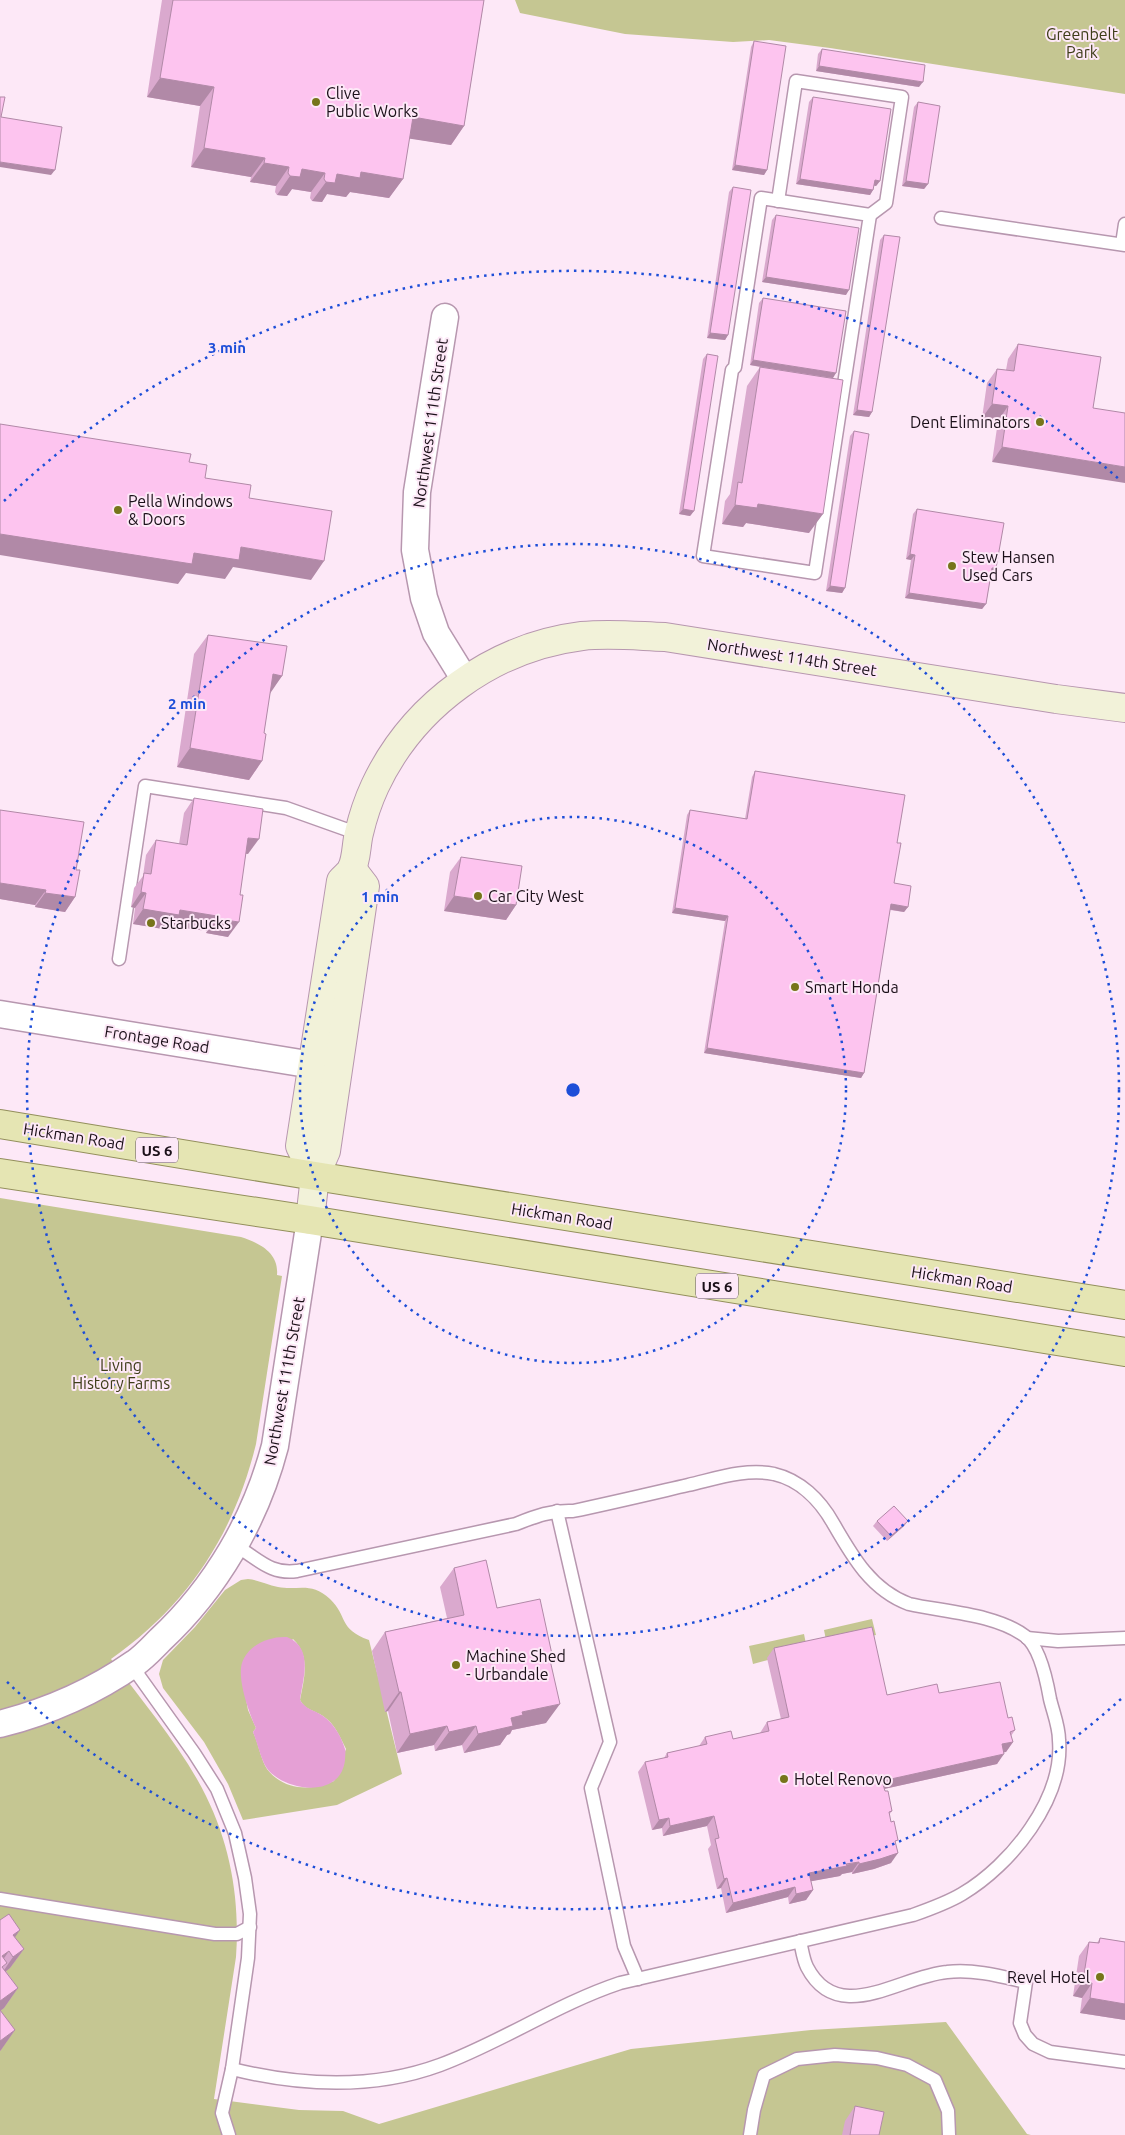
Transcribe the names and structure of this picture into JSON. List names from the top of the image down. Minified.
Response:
{"streets":{"main road":["Hickman Road","US 6"],"street":["Northwest 111th Street","Northwest 114th Street","Frontage Road"]},"crossings":[["Northwest 111th Street","Northwest 114th Street"],["Northwest 111th Street","Hickman Road"],["Northwest 111th Street","US 6"]],"parks":["Greenbelt Park","Living History Farms"],"places":["Clive Public Works","Dent Eliminators","Pella Windows & Doors","Stew Hansen Used Cars","Car City West","Starbucks","Smart Honda","Machine Shed - Urbandale","Hotel Renovo","Revel Hotel"],"rings":["3 min","2 min","1 min"]}
